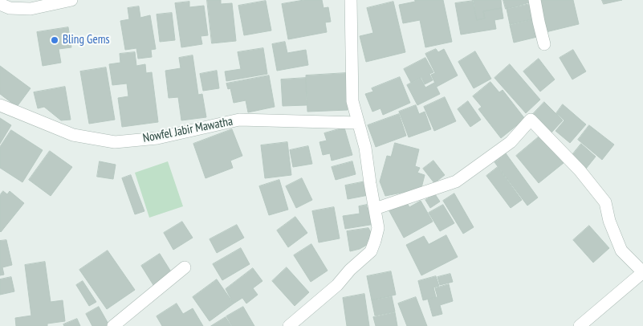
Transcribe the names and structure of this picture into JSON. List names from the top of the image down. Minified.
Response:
{"streets":{"street":["Nowfel Jabir Mawatha"]},"places":["Bling Gems"]}
